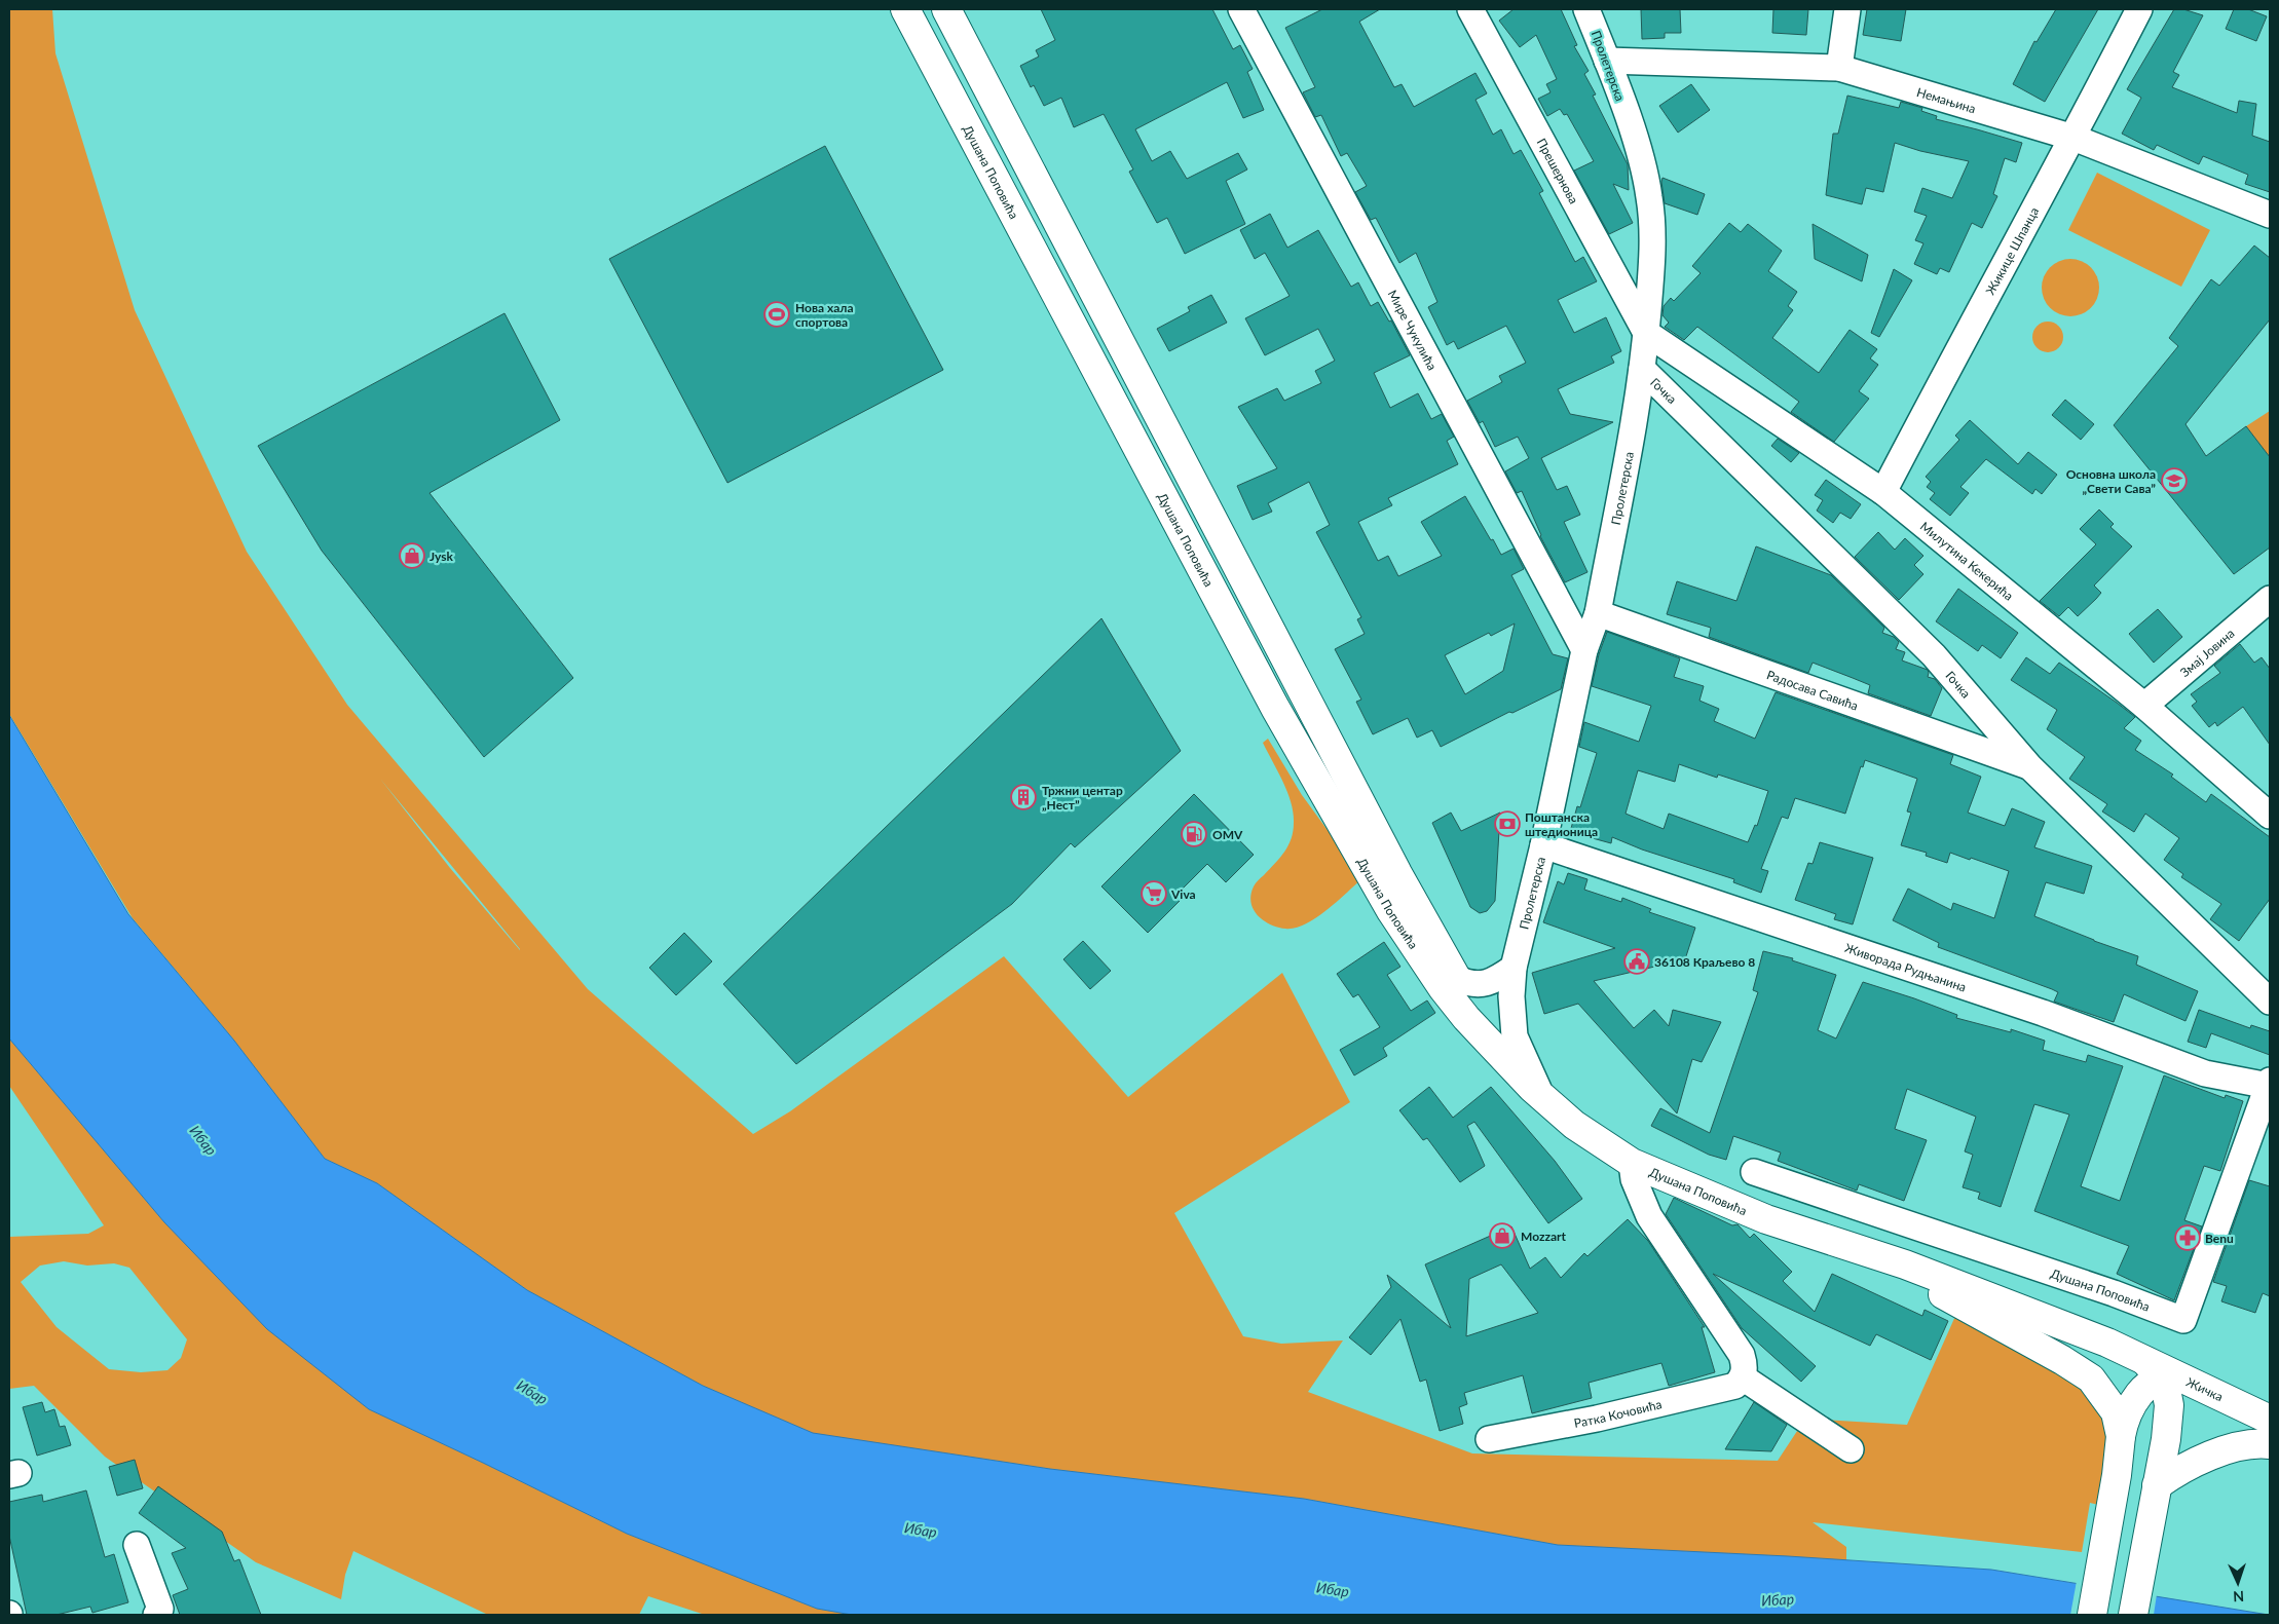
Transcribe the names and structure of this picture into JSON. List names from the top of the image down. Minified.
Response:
{"streets":{"main road":["Душана Поповића","Жичка"],"street":["Пролетерска","Немањина","Прешернова","Жикице Шпанца","Мире Чукулића","Гочка","Милутина Кекерића","Змај Јовина","Радосава Савића","Живорада Рудњанина","Ратка Кочовића"]},"crossings":[["Пролетерска","Немањина"],["Пролетерска","Душана Поповића"],["Пролетерска","Прешернова"],["Пролетерска","Мире Чукулића"],["Пролетерска","Гочка"],["Пролетерска","Милутина Кекерића"],["Пролетерска","Радосава Савића"],["Пролетерска","Живорада Рудњанина"],["Немањина","Жикице Шпанца"],["Душана Поповића","Жичка"],["Прешернова","Милутина Кекерића"],["Жикице Шпанца","Милутина Кекерића"],["Гочка","Радосава Савића"],["Милутина Кекерића","Змај Јовина"]],"water":["Ибар"],"places":{"sports":["Нова хала спортова"],"school or university":["Основна школа „Свети Сава”"],"shop":["Jysk","Mozzart"],"building":["Тржни центар „Нест”"],"bank":["Поштанска штедионица"],"fuel station":["OMV"],"supermarket":["Viva"],"public building":["36108 Краљево 8"],"pharmacy":["Benu"]},"north":"bottom"}
